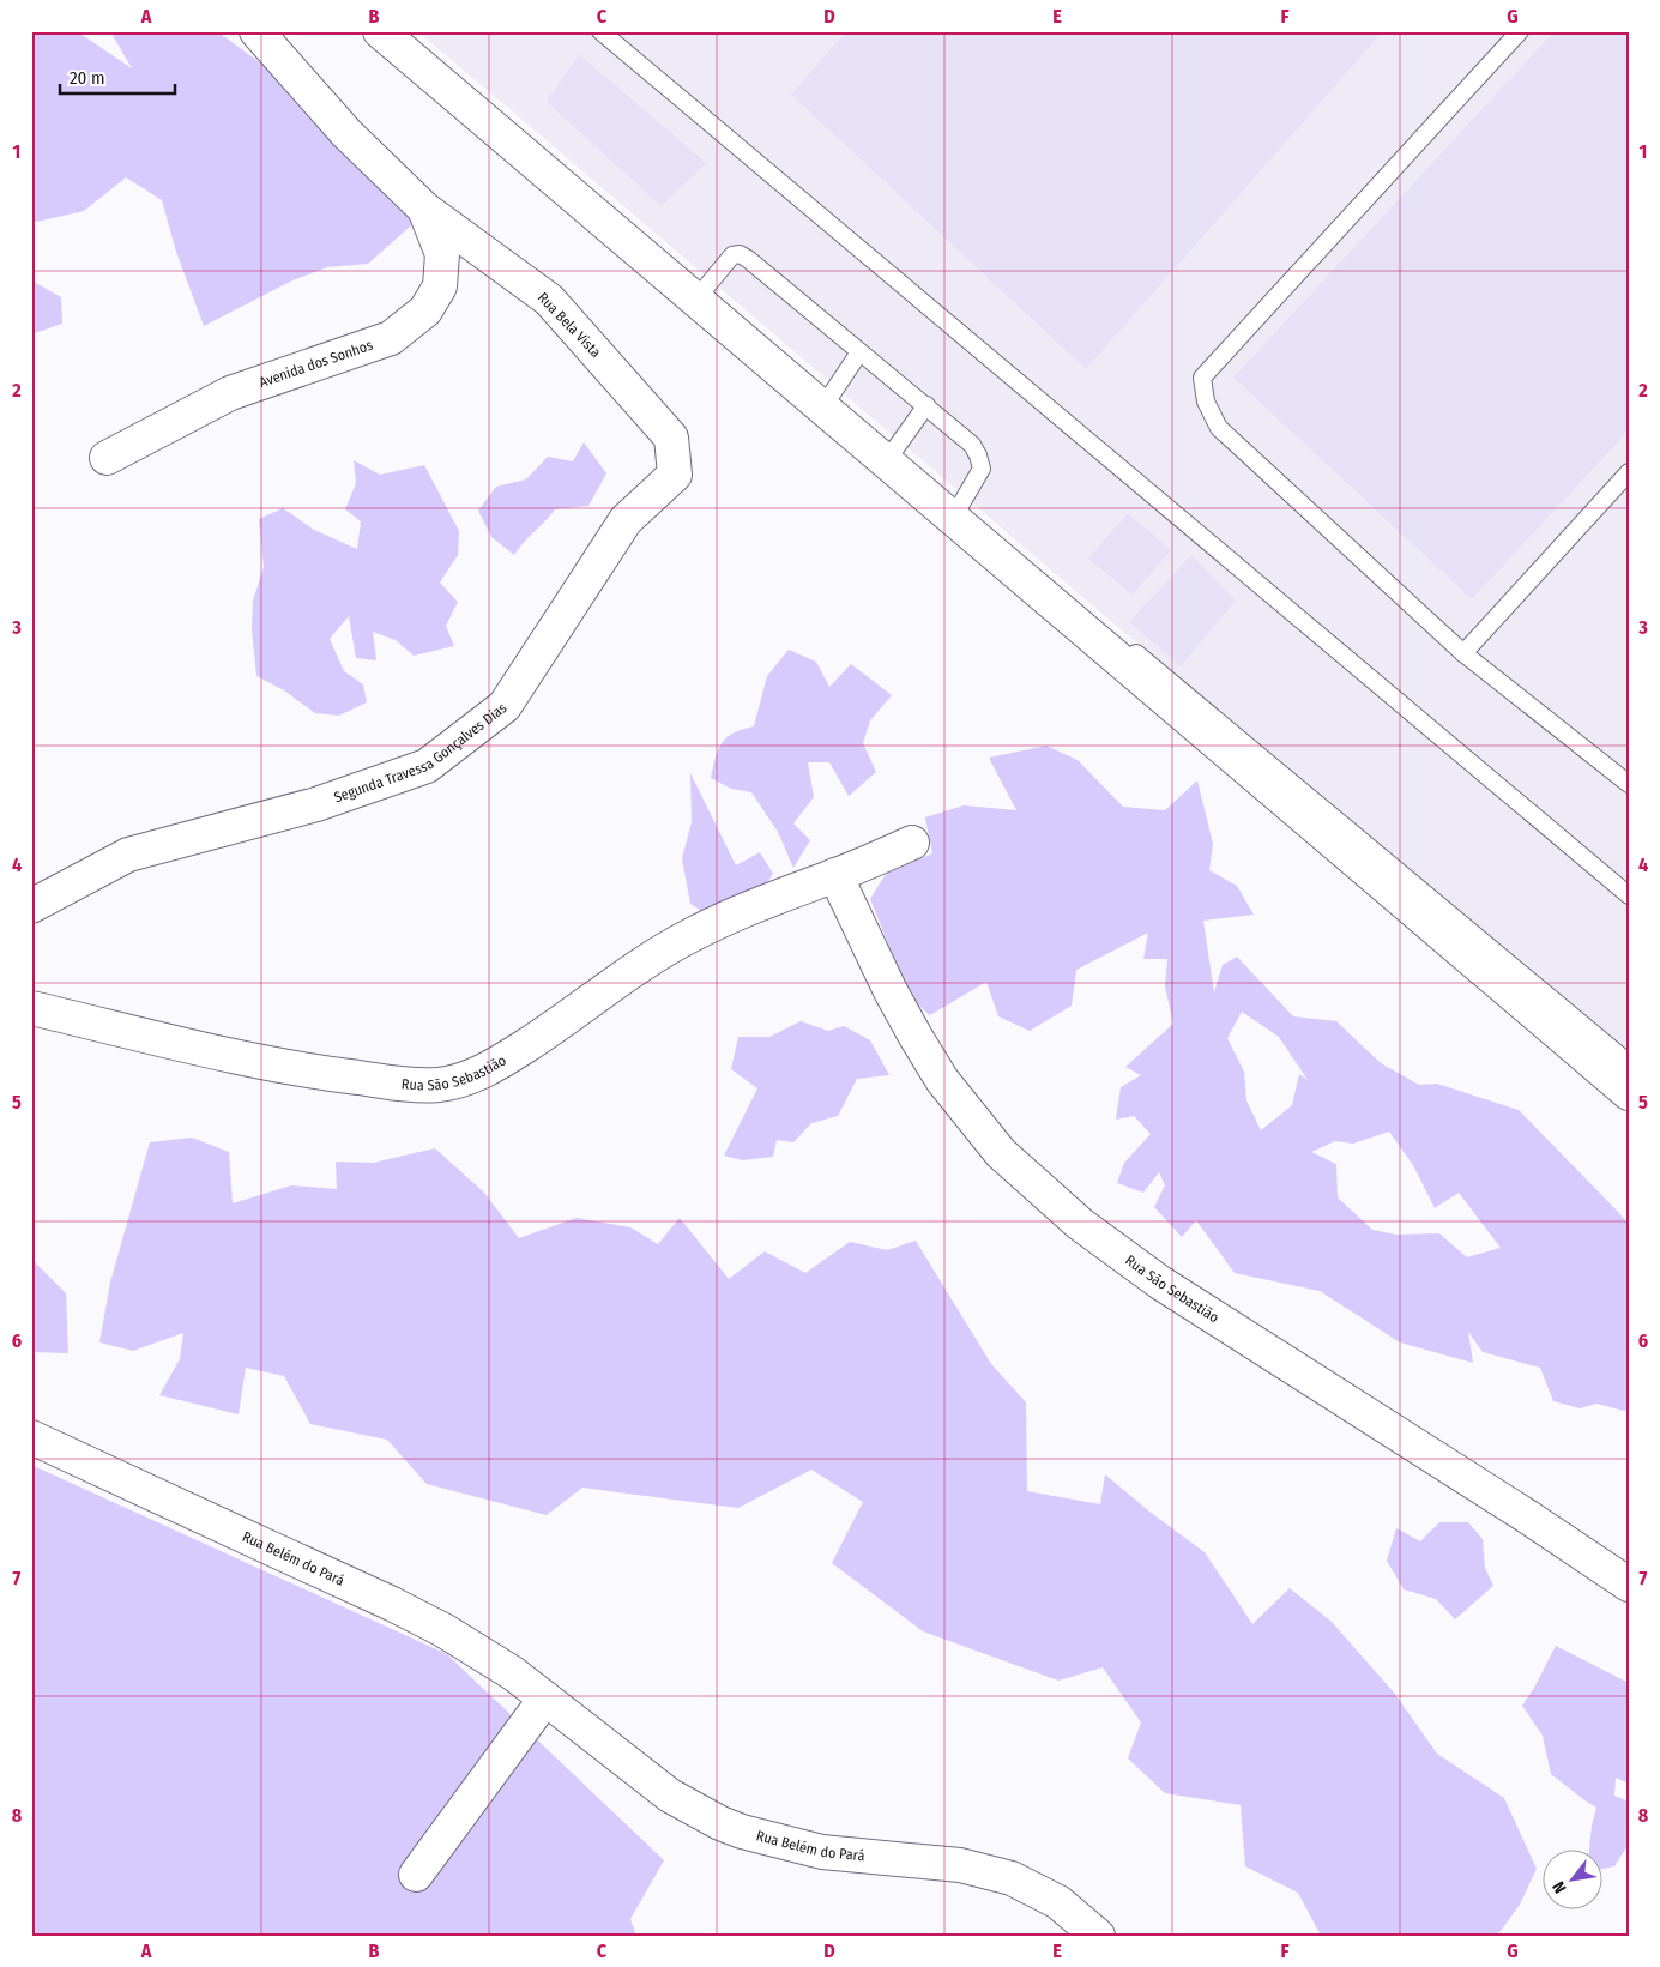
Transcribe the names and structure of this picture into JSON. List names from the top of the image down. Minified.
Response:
{"streets":{"street":["Rua Bela Vista","Avenida dos Sonhos","Segunda Travessa Gonçalves Dias","Rua São Sebastião","Rua Belém do Pará"]},"crossings":[["Rua Bela Vista","Avenida dos Sonhos"],["Rua Bela Vista","Segunda Travessa Gonçalves Dias"]],"scale_bar":"20 m","north":"bottom left","grid":{"columns":["A","B","C","D","E","F","G"],"rows":["1","2","3","4","5","6","7","8"]}}
